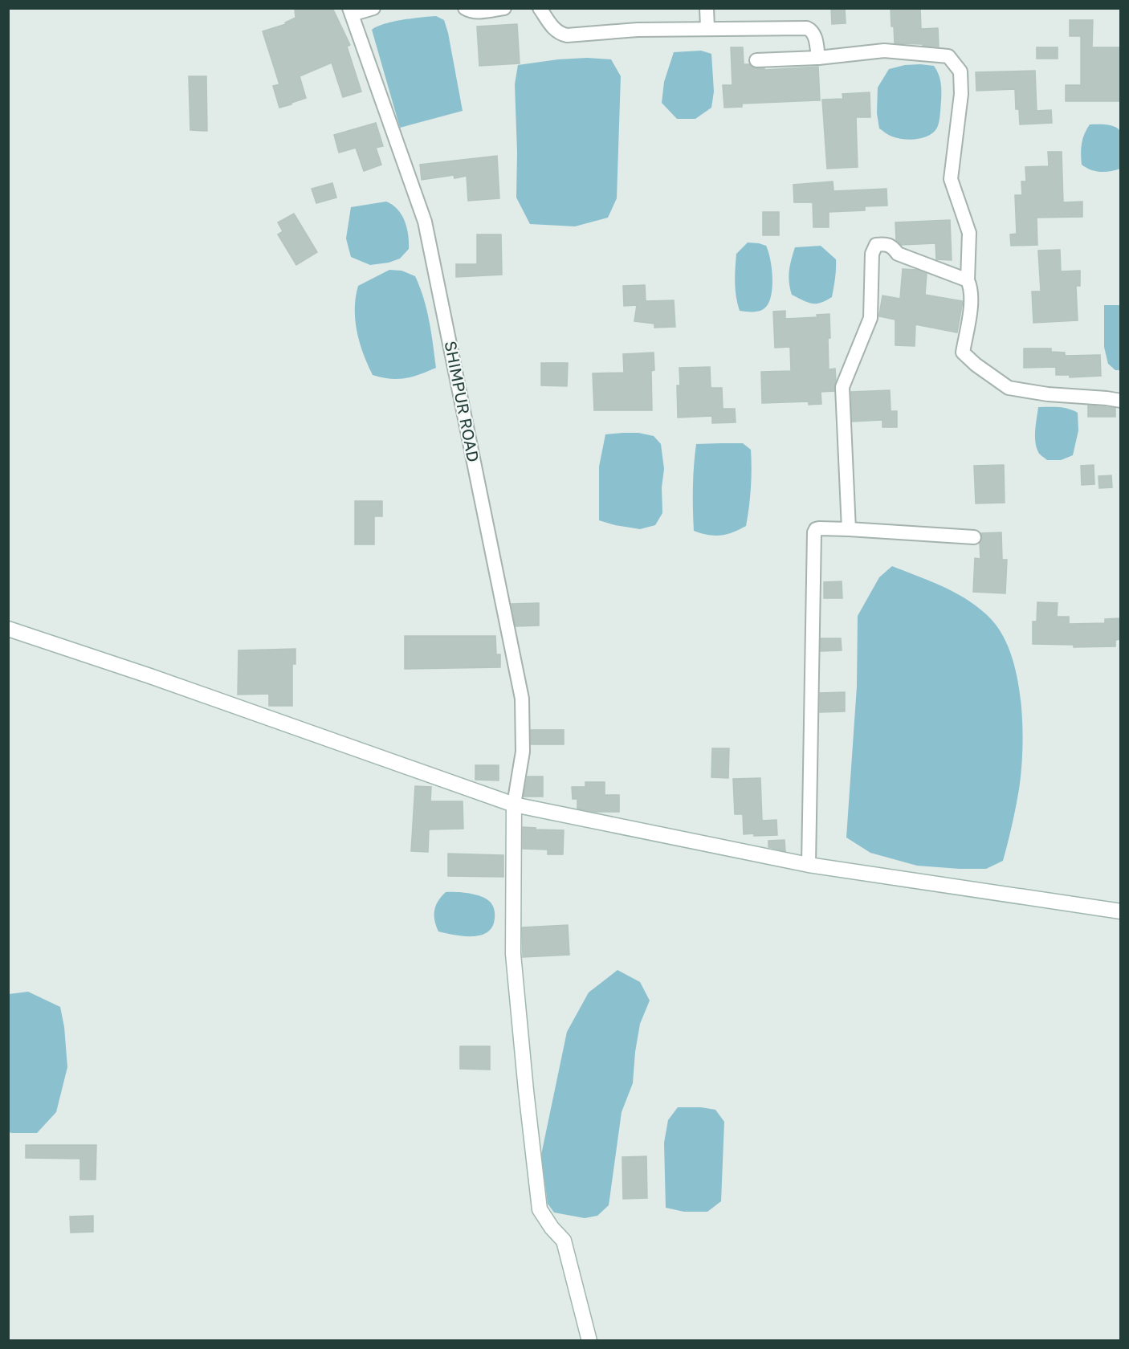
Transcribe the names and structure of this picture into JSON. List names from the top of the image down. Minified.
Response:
{"streets":{"street":["SHIMPUR ROAD"]}}
